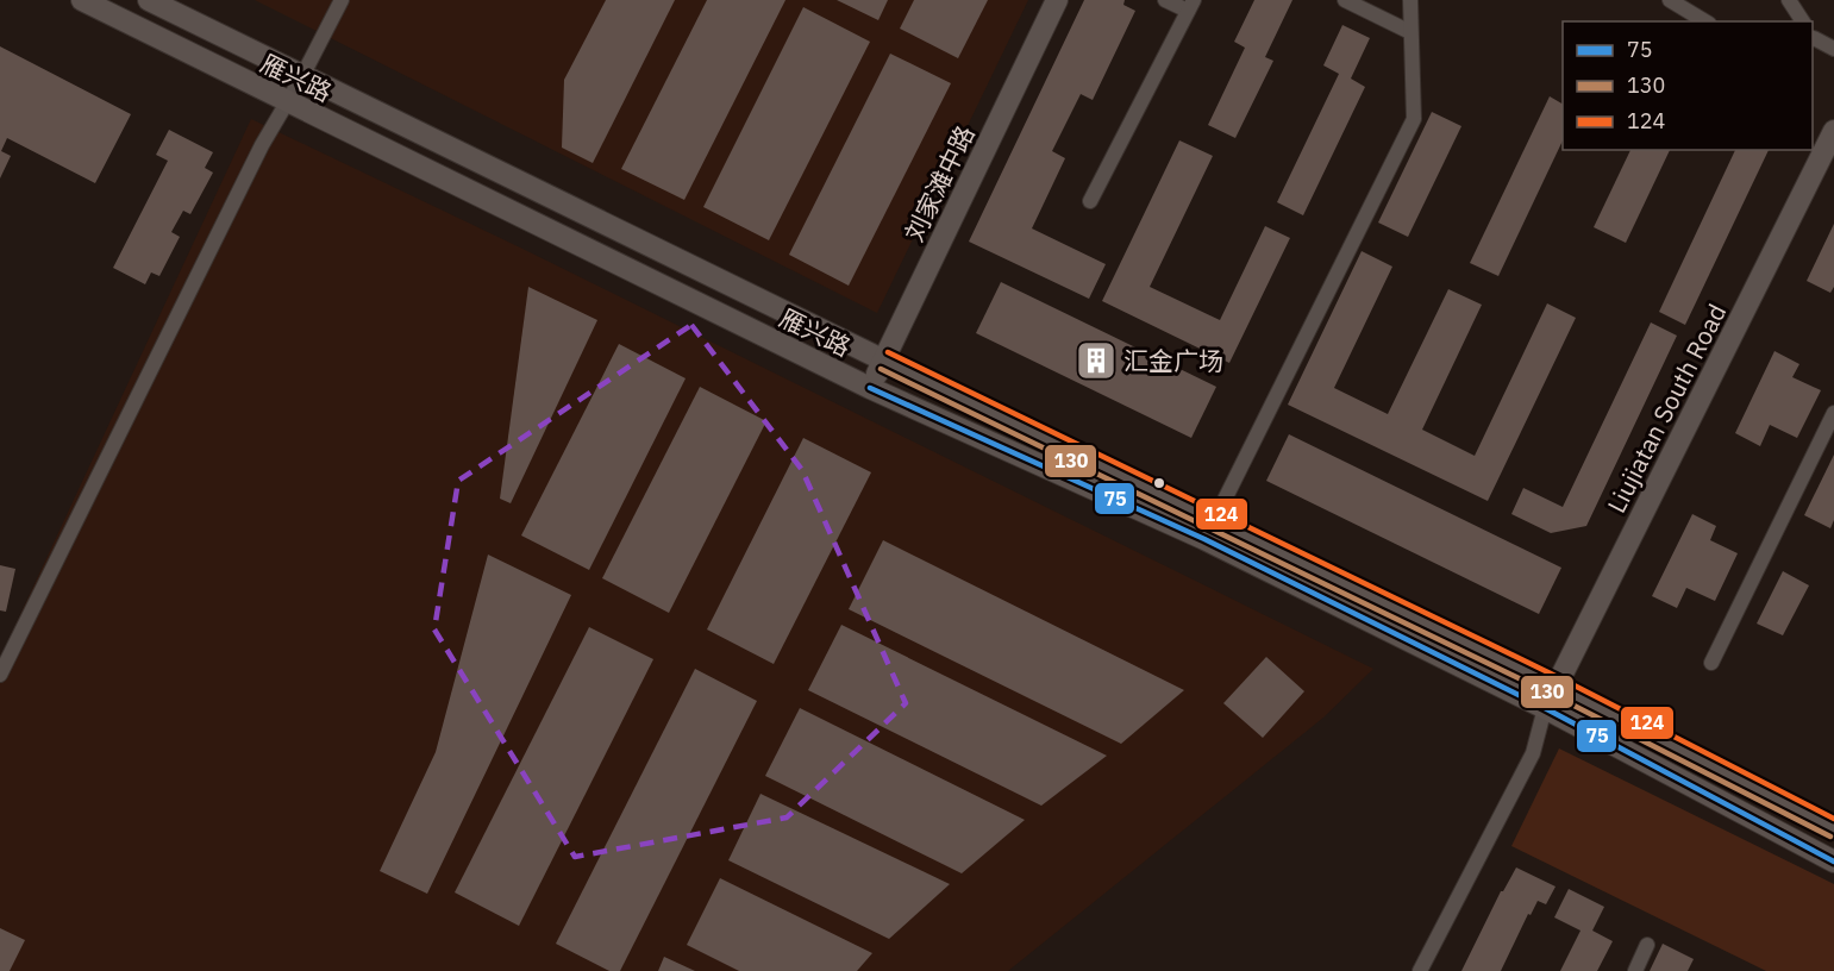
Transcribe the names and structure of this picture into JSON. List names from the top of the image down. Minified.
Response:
{"streets":{"main road":["雁兴路","刘家滩中路","Liujiatan South Road"]},"crossings":[["雁兴路","刘家滩中路"],["雁兴路","Liujiatan South Road"]],"places":{"building":["汇金广场"]},"lines":["transit line 124","transit line 130","transit line 75"],"legend":["75","130","124"]}
